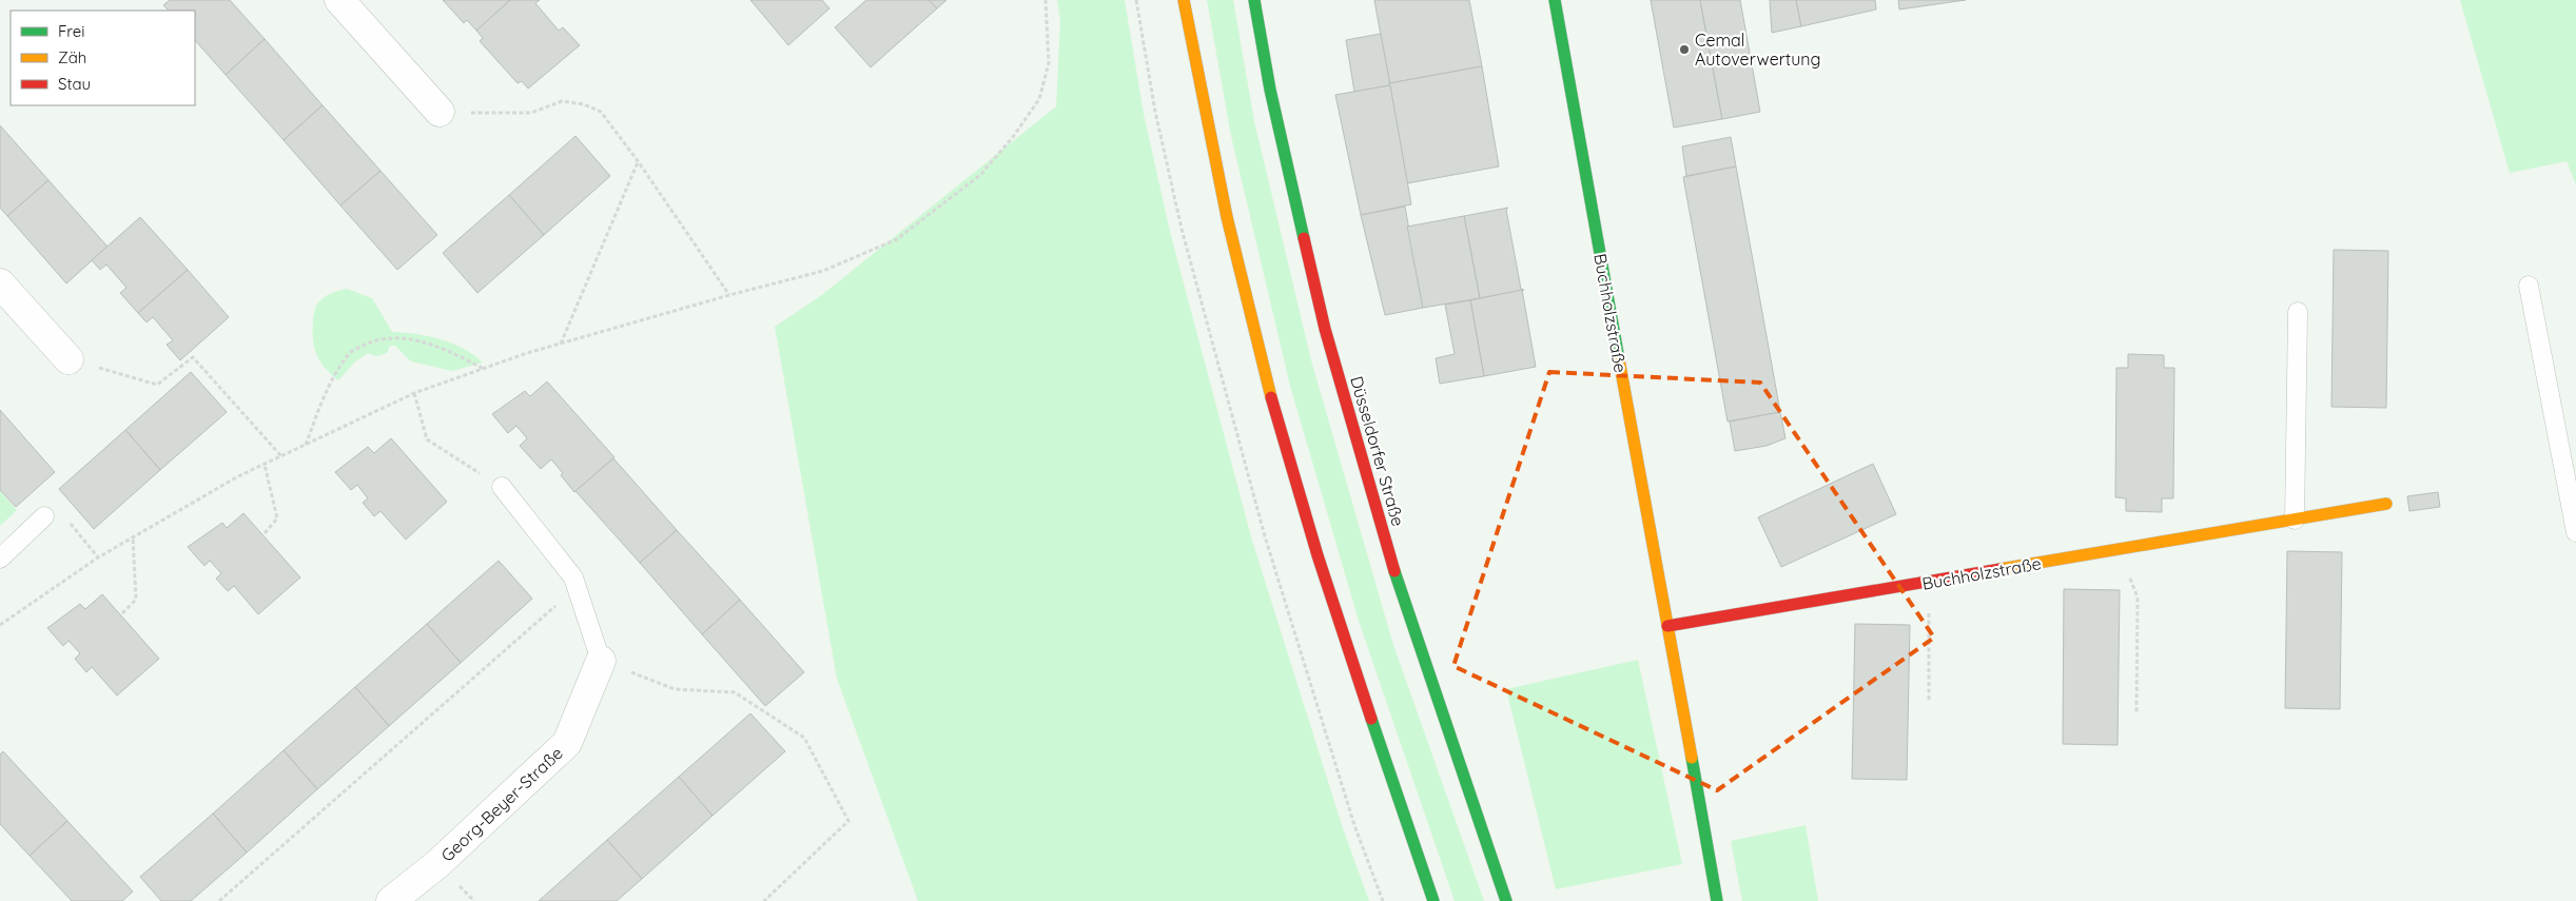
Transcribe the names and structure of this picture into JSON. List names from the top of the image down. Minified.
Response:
{"streets":{"main road":["Buchholzstraße","Düsseldorfer Straße"],"street":["Georg-Beyer-Straße"]},"places":["Cemal Autoverwertung"],"legend":["Frei","Zäh","Stau"]}
